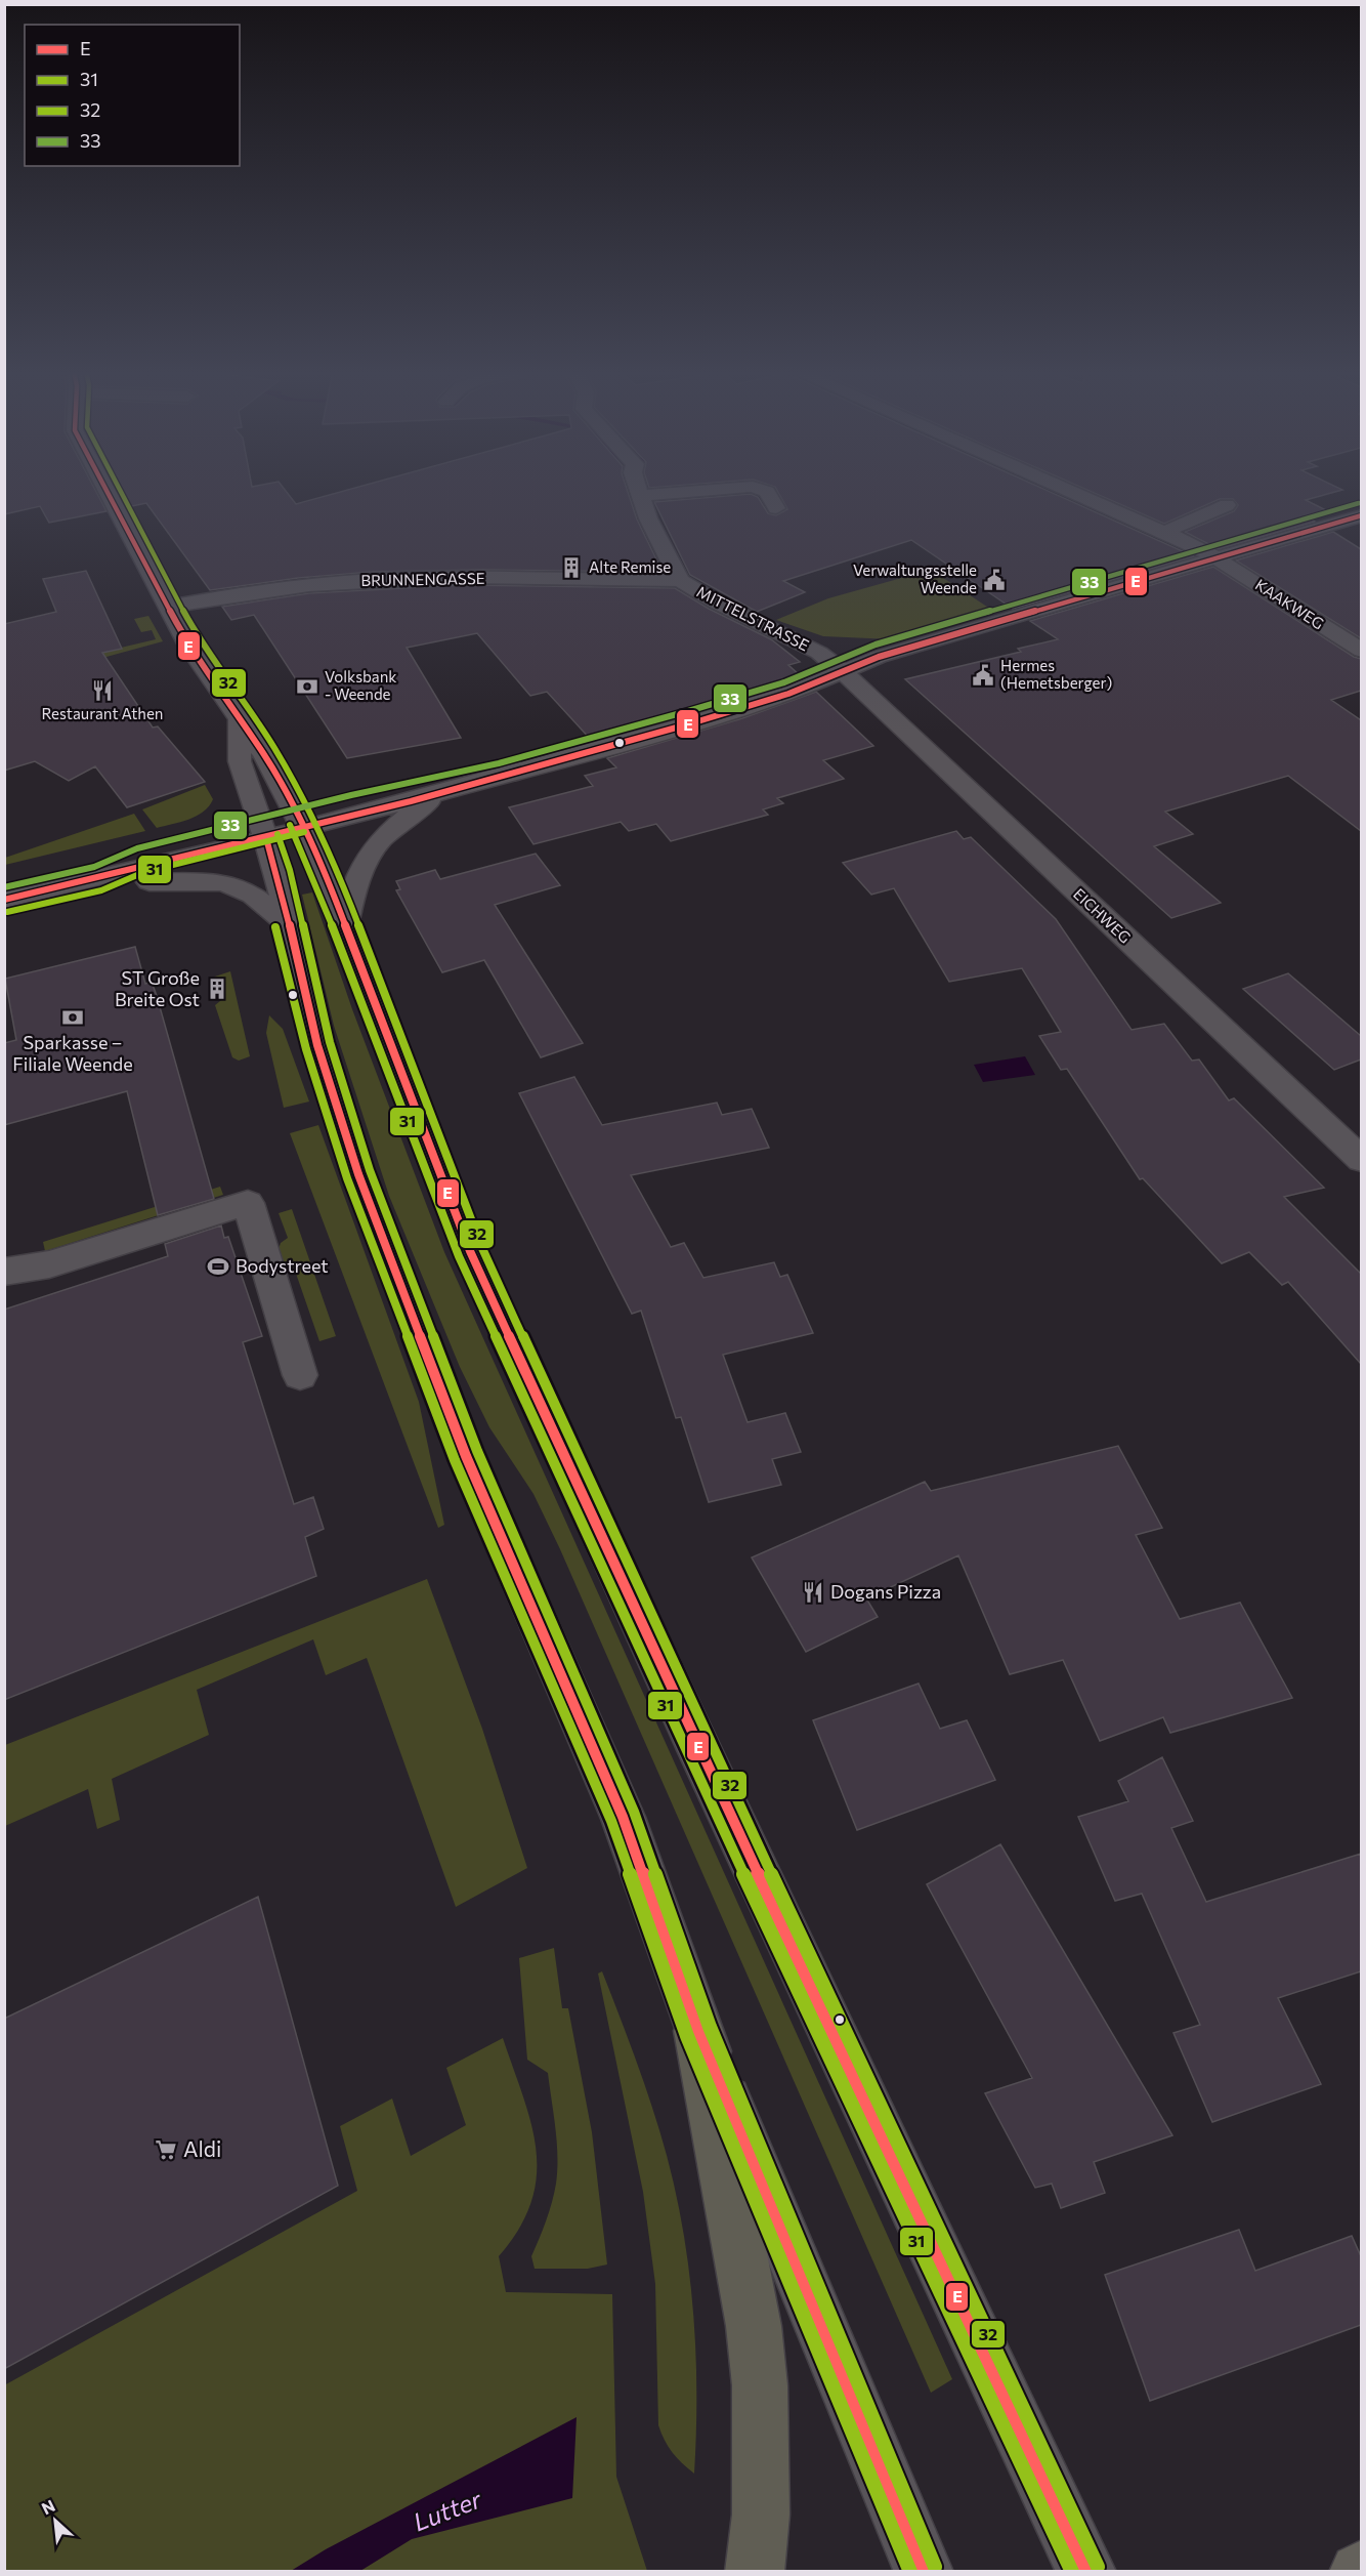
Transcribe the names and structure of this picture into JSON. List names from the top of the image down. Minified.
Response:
{"streets":{"street":["BRUNNENGASSE","KAAKWEG","MITTELSTRASSE","EICHWEG"]},"crossings":[["BRUNNENGASSE","MITTELSTRASSE"],["MITTELSTRASSE","EICHWEG"]],"water":["Lutter"],"places":{"building":["Alte Remise","ST Große Breite Ost"],"public building":["Verwaltungsstelle Weende","Hermes (Hemetsberger)"],"bank":["Volksbank - Weende","Sparkasse – Filiale Weende"],"restaurant":["Restaurant Athen","Dogans Pizza"],"sports":["Bodystreet"],"supermarket":["Aldi"]},"lines":["transit line E","transit line 32","transit line 33","transit line 31"],"legend":["E","31","32","33"],"north":"top left"}
